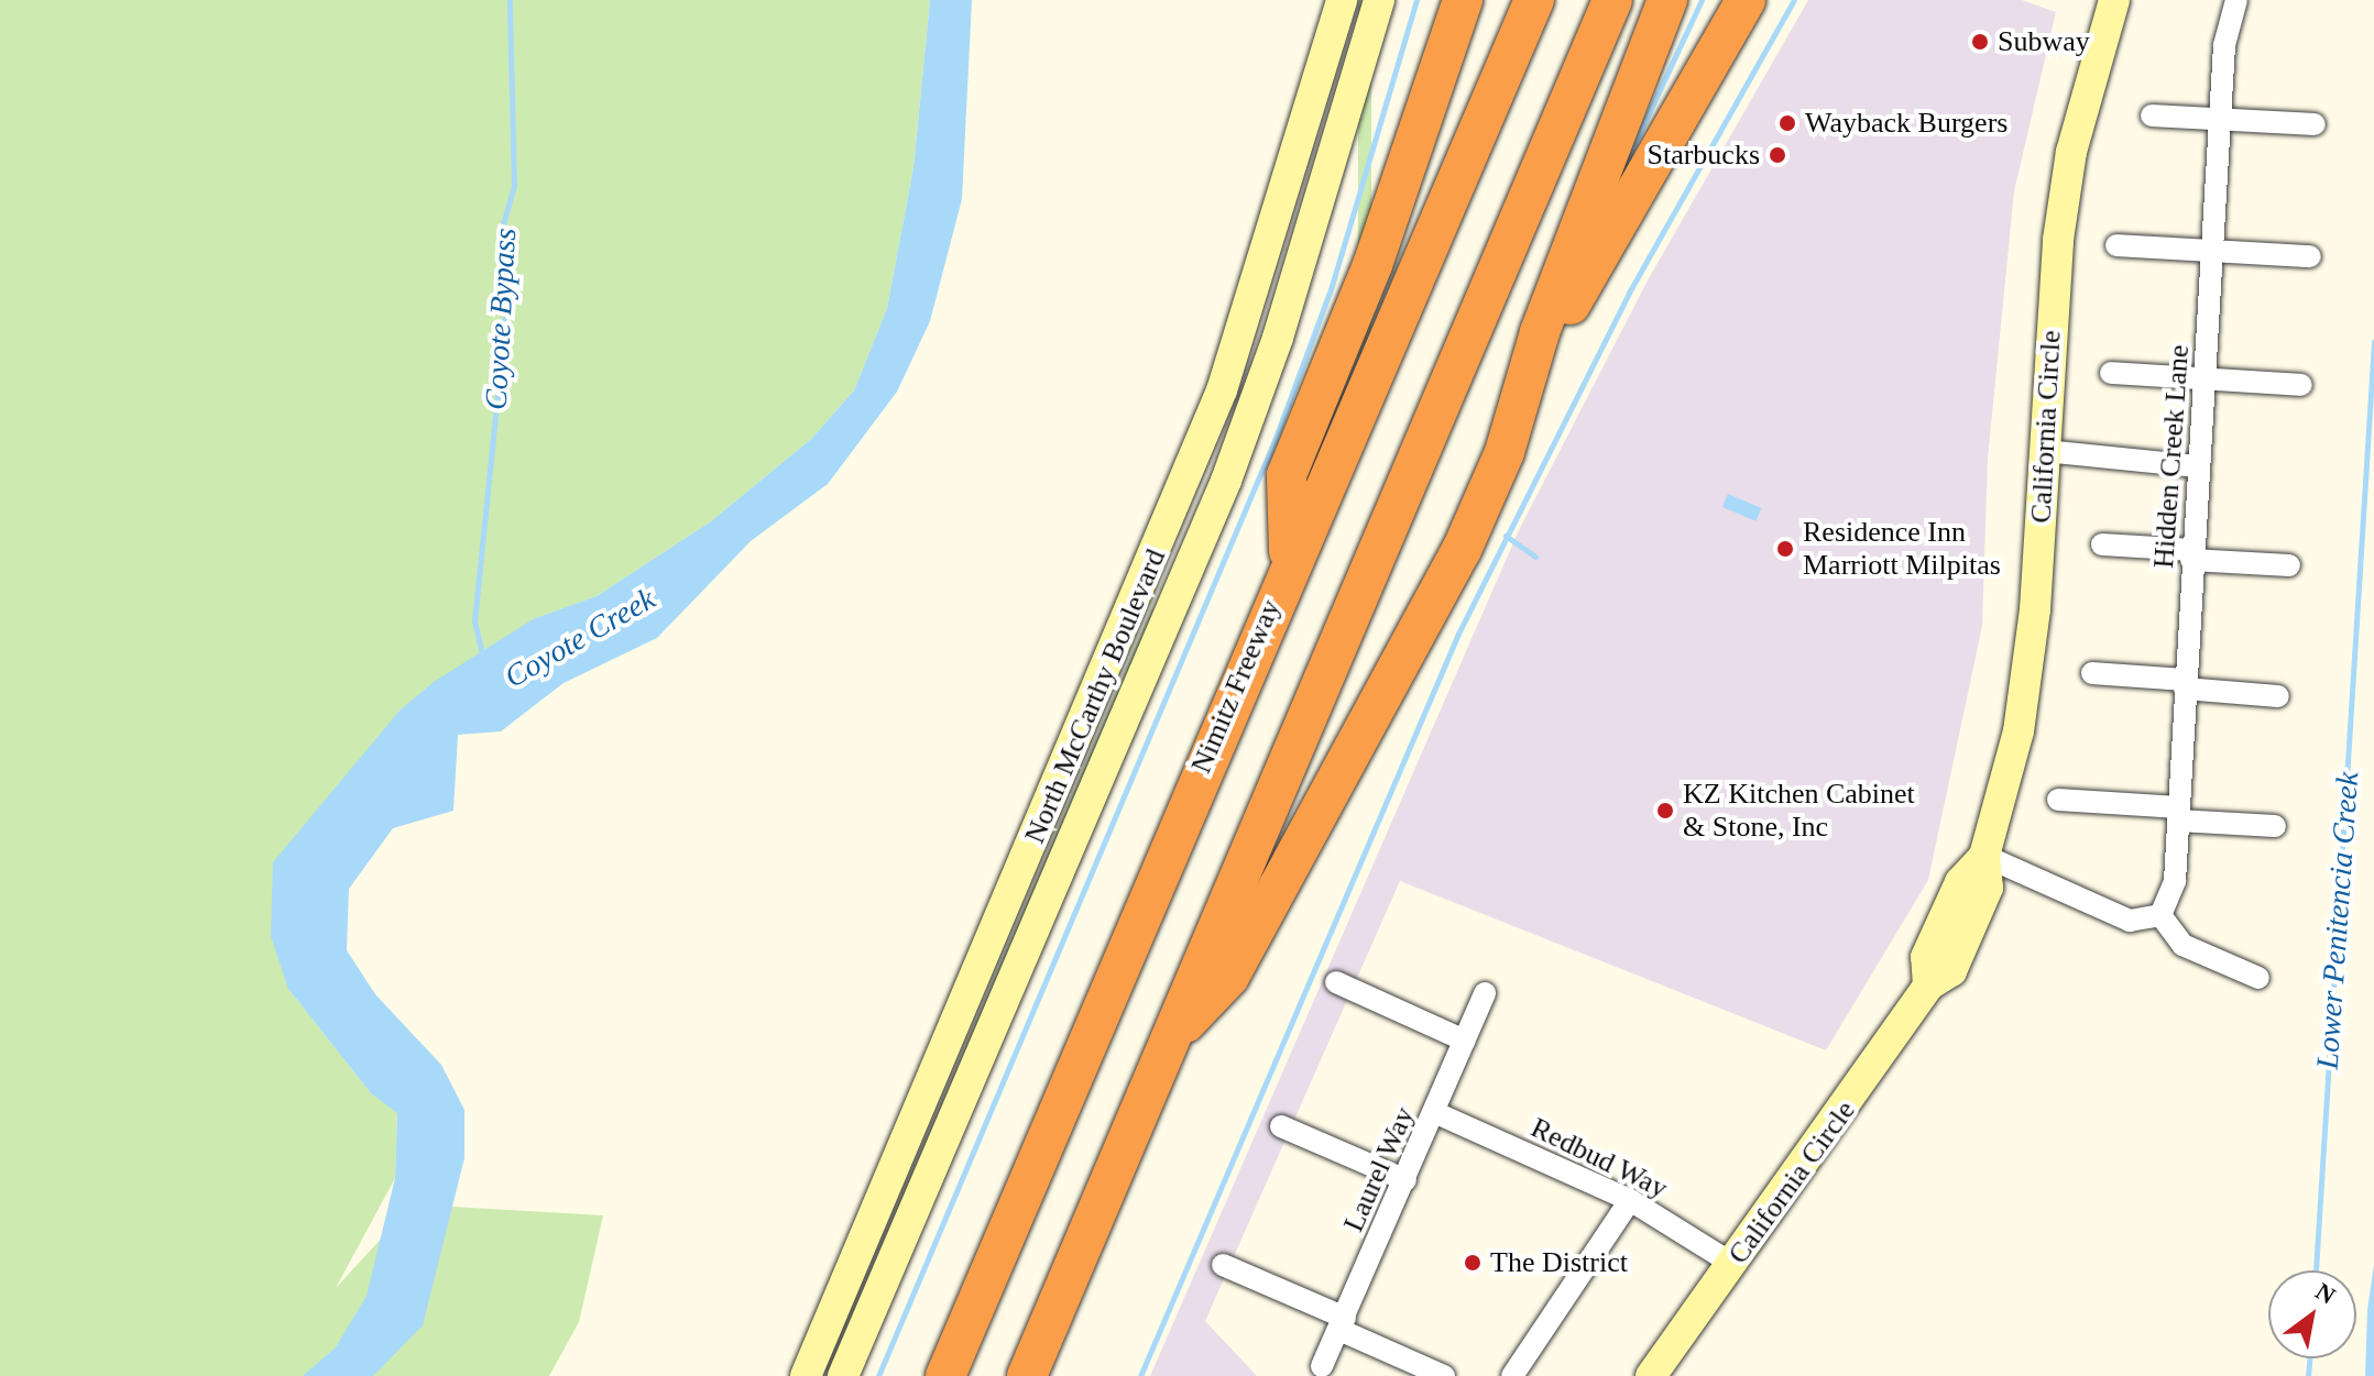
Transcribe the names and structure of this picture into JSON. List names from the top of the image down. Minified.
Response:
{"streets":{"highway":["Nimitz Freeway"],"main road":["California Circle","North McCarthy Boulevard"],"street":["Hidden Creek Lane","Redbud Way","Laurel Way"]},"crossings":[["California Circle","Redbud Way"],["Redbud Way","Laurel Way"]],"water":["Coyote Bypass","Coyote Creek","Lower Penitencia Creek"],"places":["Subway","Wayback Burgers","Starbucks","Residence Inn Marriott Milpitas","KZ Kitchen Cabinet & Stone, Inc","The District"],"north":"top right"}
